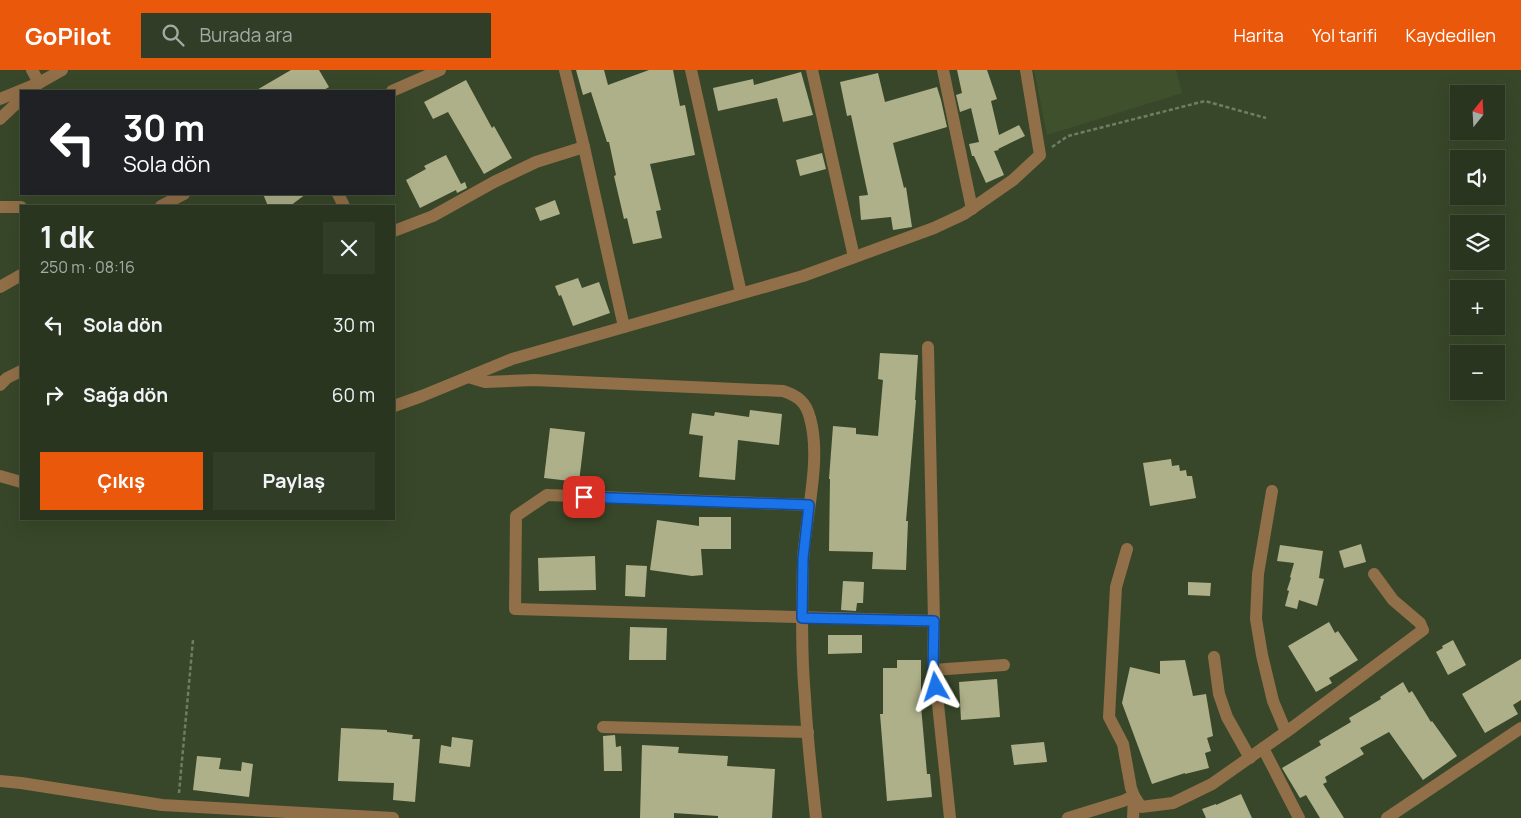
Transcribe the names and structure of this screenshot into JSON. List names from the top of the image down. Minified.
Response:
{"north":"top","page":{"header":"GoPilot","search":"Burada ara","nav":["Harita","Yol tarifi","Kaydedilen"],"map_buttons":["+","−"],"turn":["30 m","Sola dön"],"heading":["1 dk","250 m · 08:16"],"list":[{"name":"Sola dön","value":"30 m"},{"name":"Sağa dön","value":"60 m"}],"buttons":["Çıkış","Paylaş"]}}
